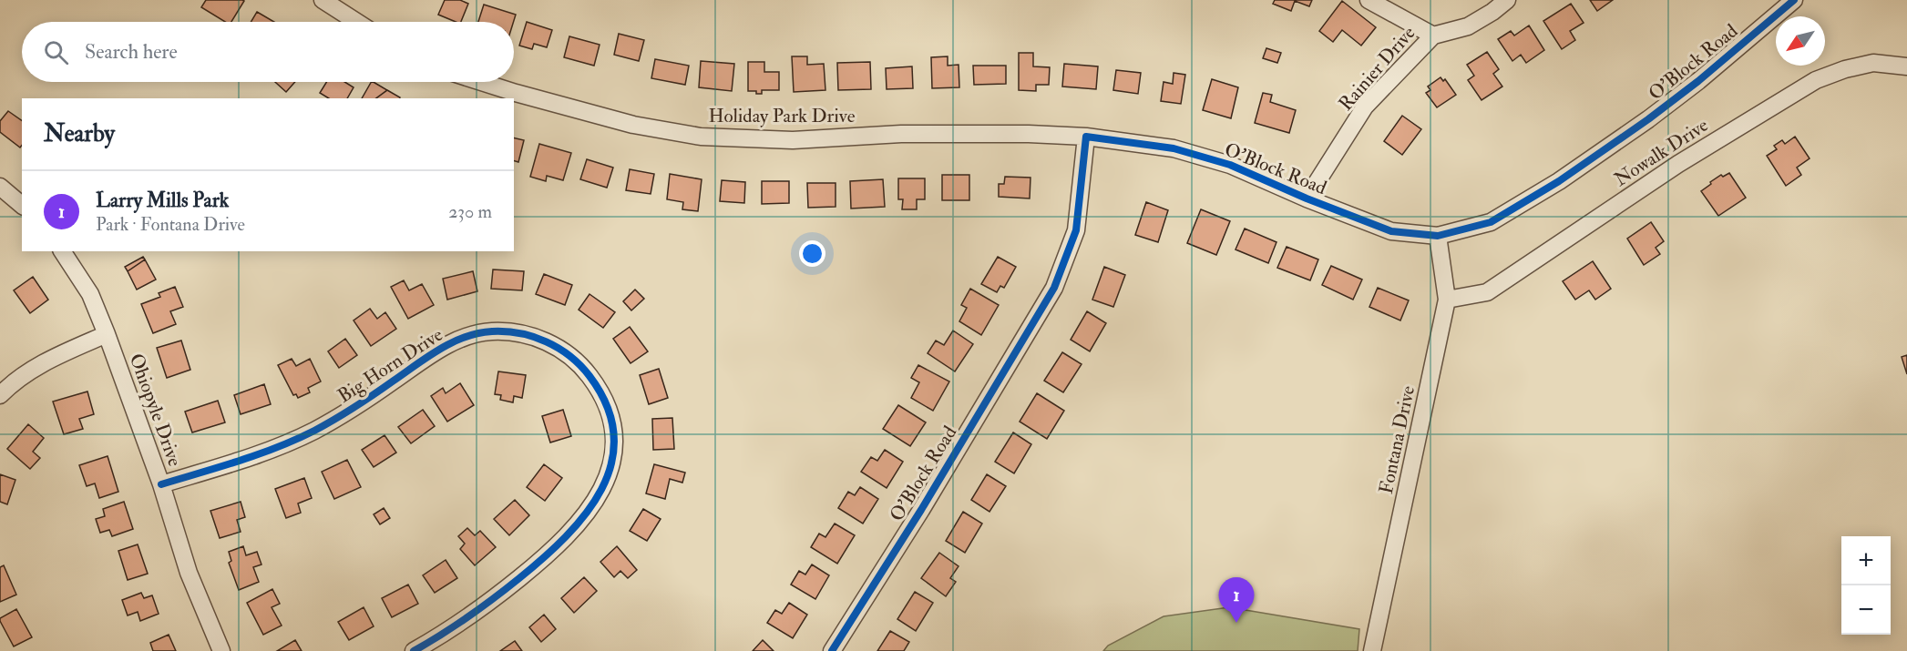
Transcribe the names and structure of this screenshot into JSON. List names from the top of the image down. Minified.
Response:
{"streets":{"street":["O'Block Road","Rainier Drive","Holiday Park Drive","Nowalk Drive","Big Horn Drive","Ohiopyle Drive","Fontana Drive"]},"crossings":[["O'Block Road","Rainier Drive"],["O'Block Road","Holiday Park Drive"],["O'Block Road","Fontana Drive"],["Nowalk Drive","Fontana Drive"],["Big Horn Drive","Ohiopyle Drive"]],"north":"bottom left","page":{"search":"Search here","heading":"Nearby","list":[{"mark":"1","name":"Larry Mills Park","note":"Park · Fontana Drive","value":"230 m"}],"map_buttons":["+","−"],"pins":"1"}}
